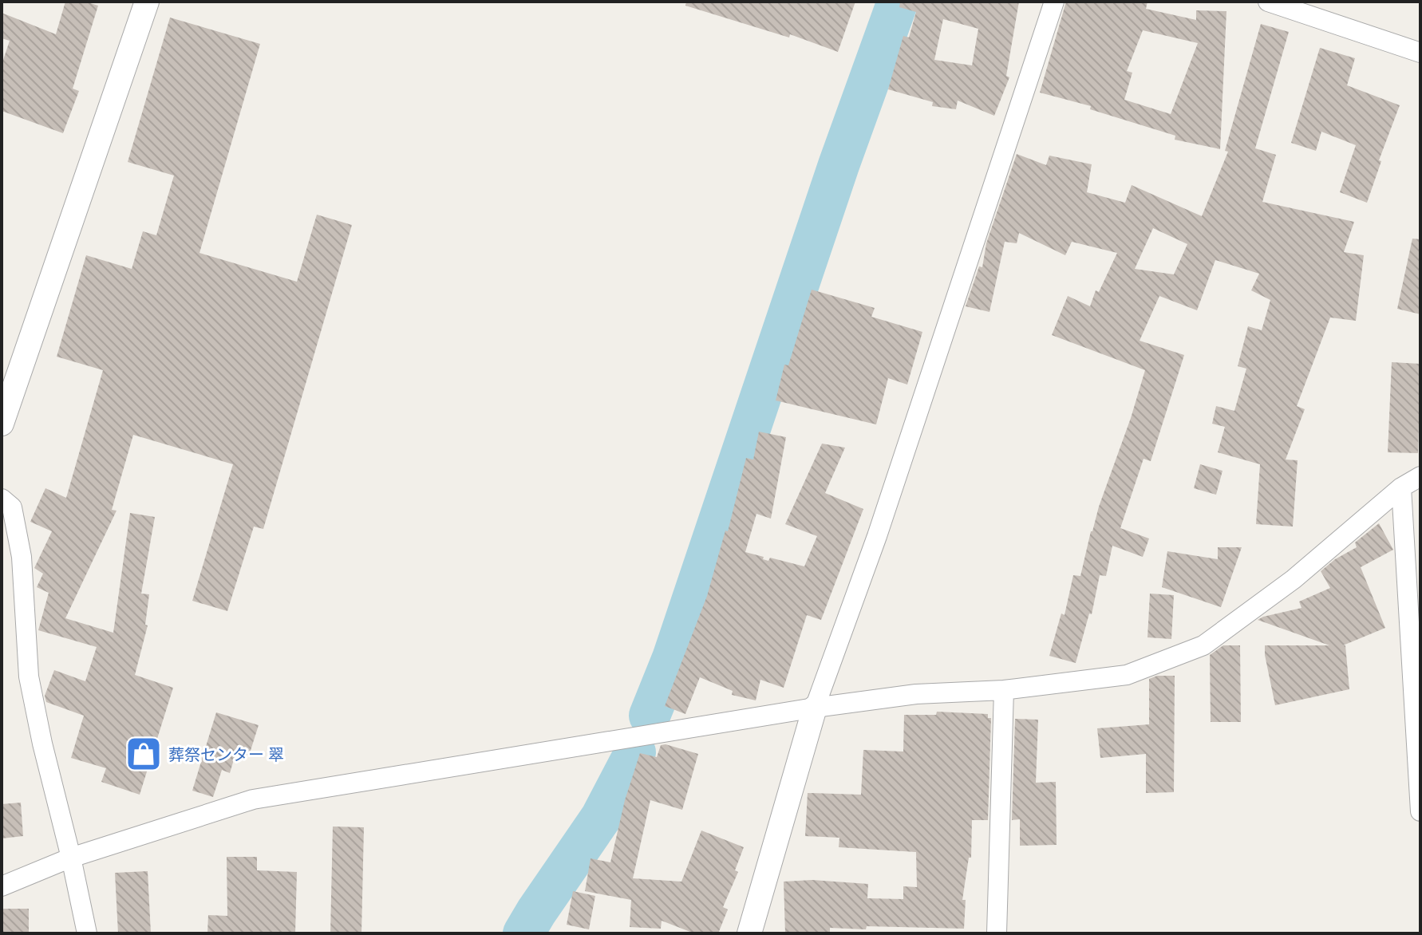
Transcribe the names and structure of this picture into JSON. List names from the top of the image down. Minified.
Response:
{"places":{"shop":["葬祭センター 翠"]}}
